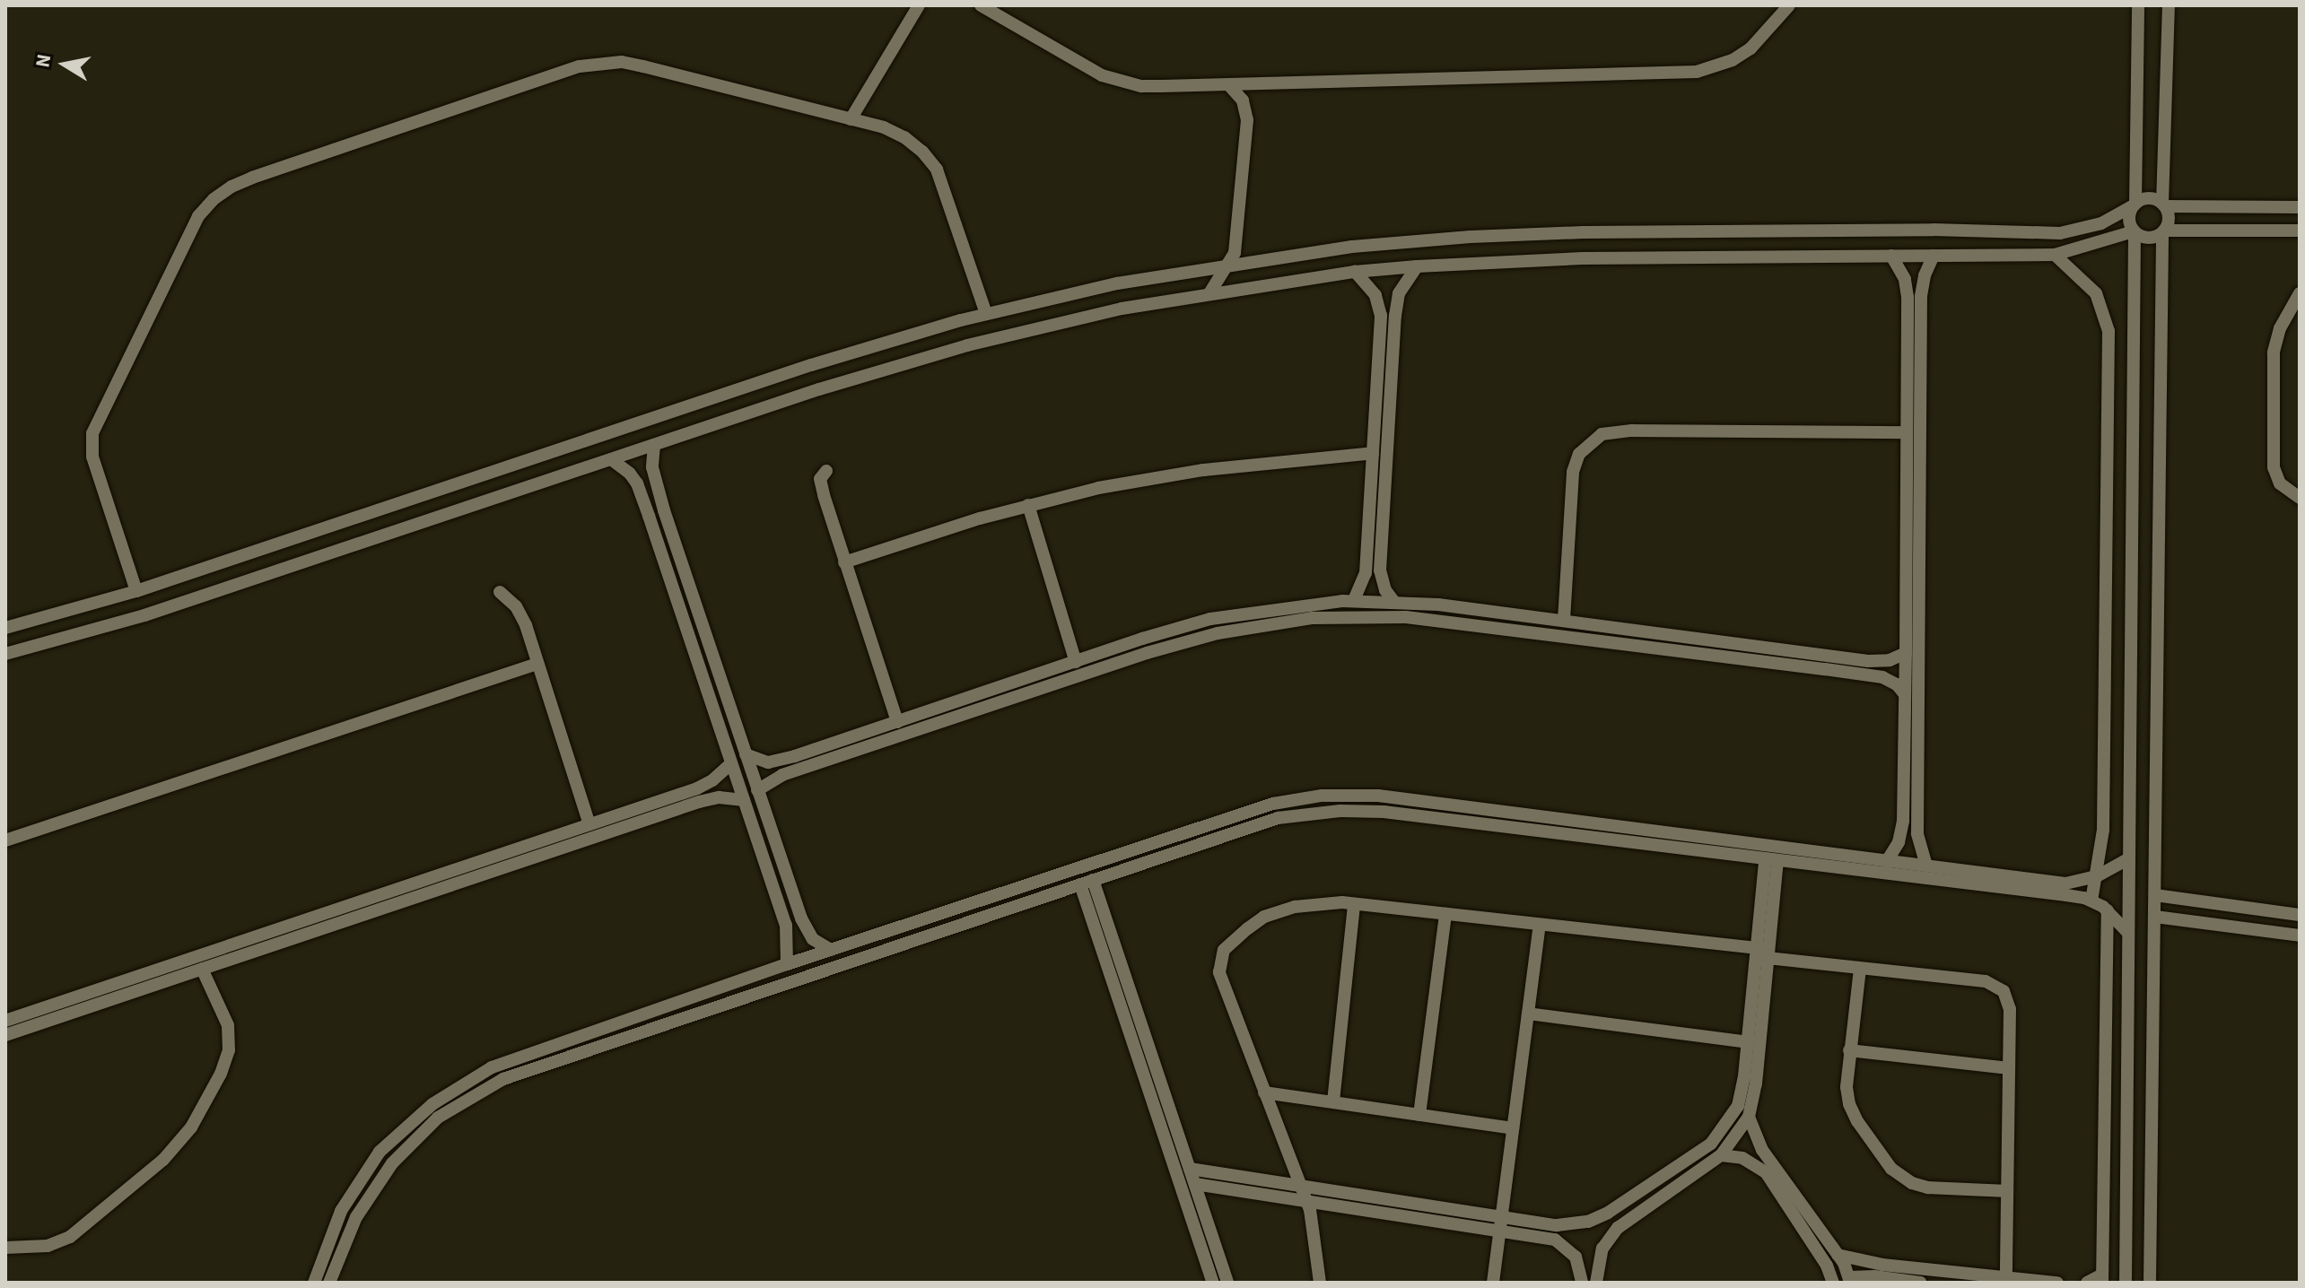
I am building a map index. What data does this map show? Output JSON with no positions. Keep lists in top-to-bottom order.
{
  "north": "left"
}
